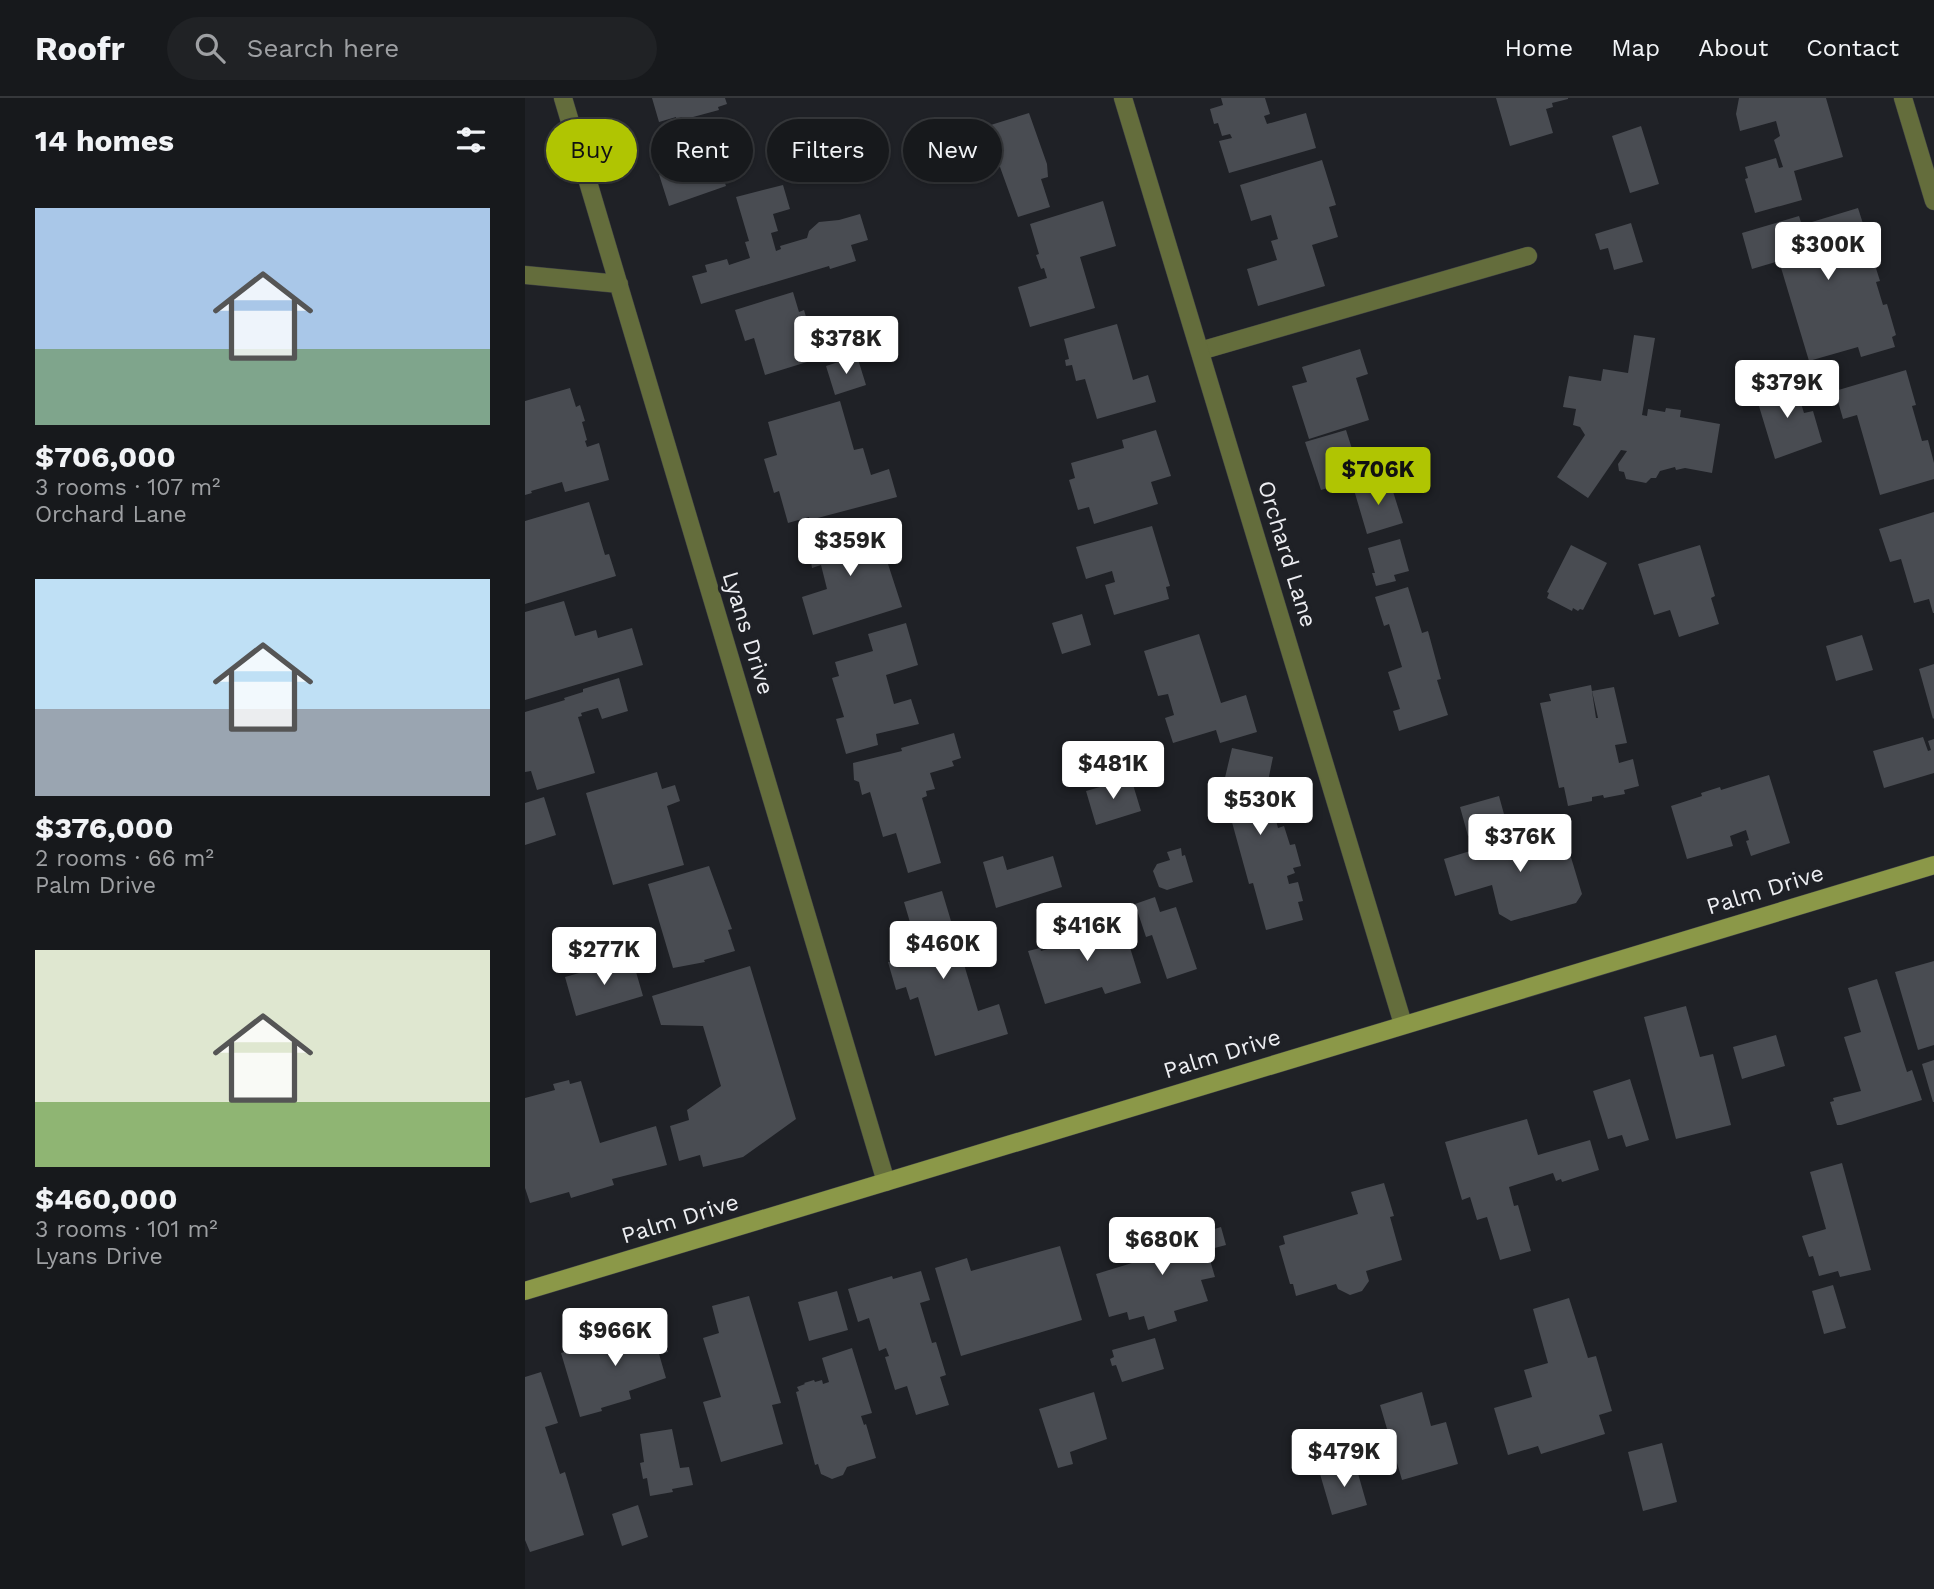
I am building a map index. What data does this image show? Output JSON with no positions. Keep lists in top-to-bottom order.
{
  "streets": {
    "street": ["Orchard Lane", "Lyans Drive", "Palm Drive"]
  },
  "crossings": [
    ["Orchard Lane", "Palm Drive"],
    ["Lyans Drive", "Palm Drive"]
  ],
  "page": {
    "header": "Roofr",
    "search": "Search here",
    "nav": [
      "Home",
      "Map",
      "About",
      "Contact"
    ],
    "heading": "14 homes",
    "chip": [
      "Buy",
      "Rent",
      "Filters",
      "New"
    ],
    "list": [
      {
        "name": "$706,000",
        "note": "3 rooms · 107 m² · Orchard Lane"
      },
      {
        "name": "$376,000",
        "note": "2 rooms · 66 m² · Palm Drive"
      },
      {
        "name": "$460,000",
        "note": "3 rooms · 101 m² · Lyans Drive"
      }
    ],
    "price": [
      "$300K",
      "$378K",
      "$379K",
      "$706K",
      "$359K",
      "$481K",
      "$530K",
      "$376K",
      "$416K",
      "$460K",
      "$277K",
      "$680K",
      "$966K",
      "$479K"
    ]
  }
}
